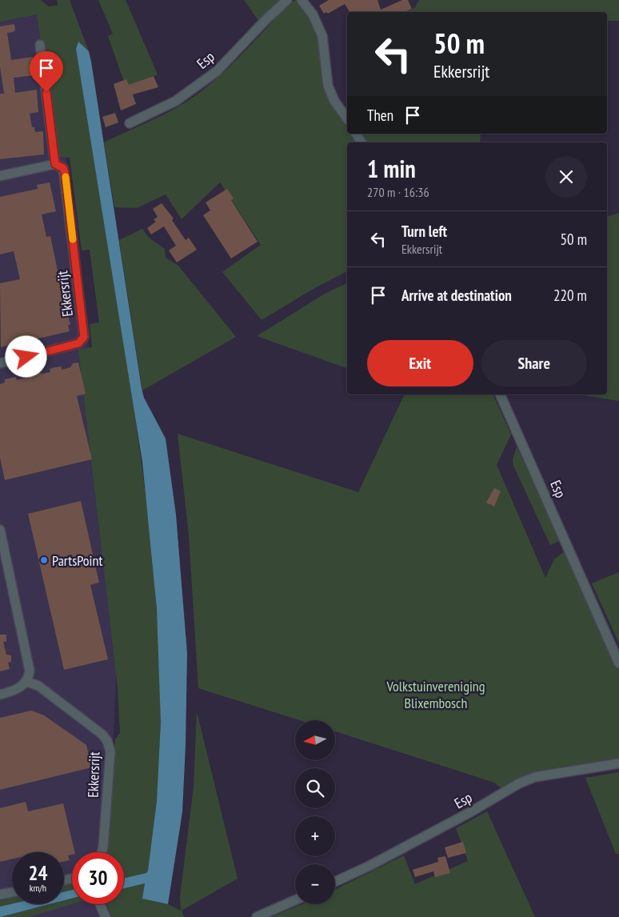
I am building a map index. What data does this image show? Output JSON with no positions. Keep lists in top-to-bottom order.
{
  "streets": {
    "street": ["Esp", "Ekkersrijt"]
  },
  "parks": ["Volkstuinvereniging Blixembosch"],
  "places": ["PartsPoint"],
  "north": "left",
  "page": {
    "turn": ["50 m", "Ekkersrijt"],
    "then": "Then",
    "heading": ["1 min", "270 m · 16:36"],
    "list": [
      {
        "name": "Turn left",
        "note": "Ekkersrijt",
        "value": "50 m"
      },
      {
        "name": "Arrive at destination",
        "value": "220 m"
      }
    ],
    "buttons": ["Exit", "Share"],
    "map_buttons": ["+", "−"],
    "speed": "24 km/h",
    "limit": "30"
  }
}
